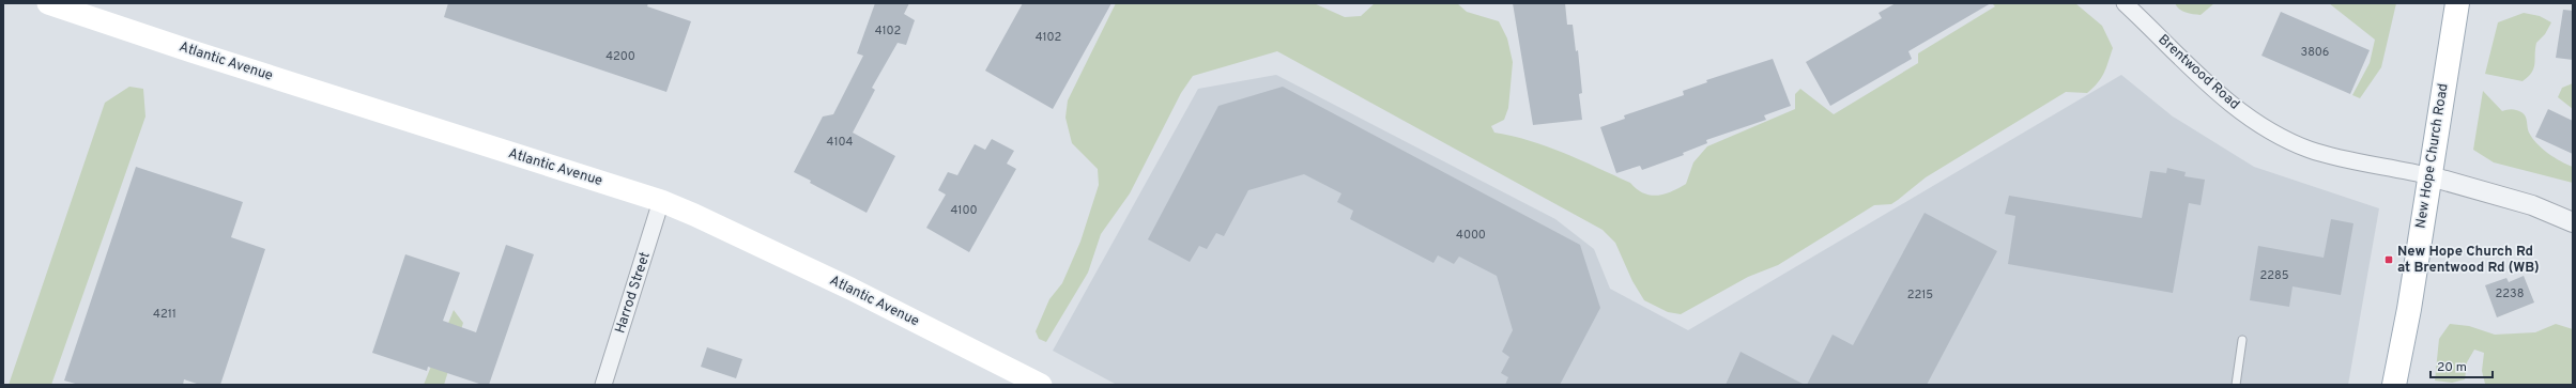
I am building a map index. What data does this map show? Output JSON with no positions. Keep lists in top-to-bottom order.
{
  "streets": {
    "main road": ["Atlantic Avenue", "New Hope Church Road"],
    "street": ["Brentwood Road", "Harrod Street"]
  },
  "crossings": [
    ["Atlantic Avenue", "Harrod Street"],
    ["Brentwood Road", "New Hope Church Road"]
  ],
  "places": {
    "transit": ["New Hope Church Rd at Brentwood Rd (WB)"]
  },
  "house_numbers": [
    "4102",
    "4102",
    "3806",
    "4200",
    "4104",
    "4100",
    "4000",
    "2285",
    "2238",
    "2215",
    "4211"
  ],
  "scale_bar": "20 m"
}
